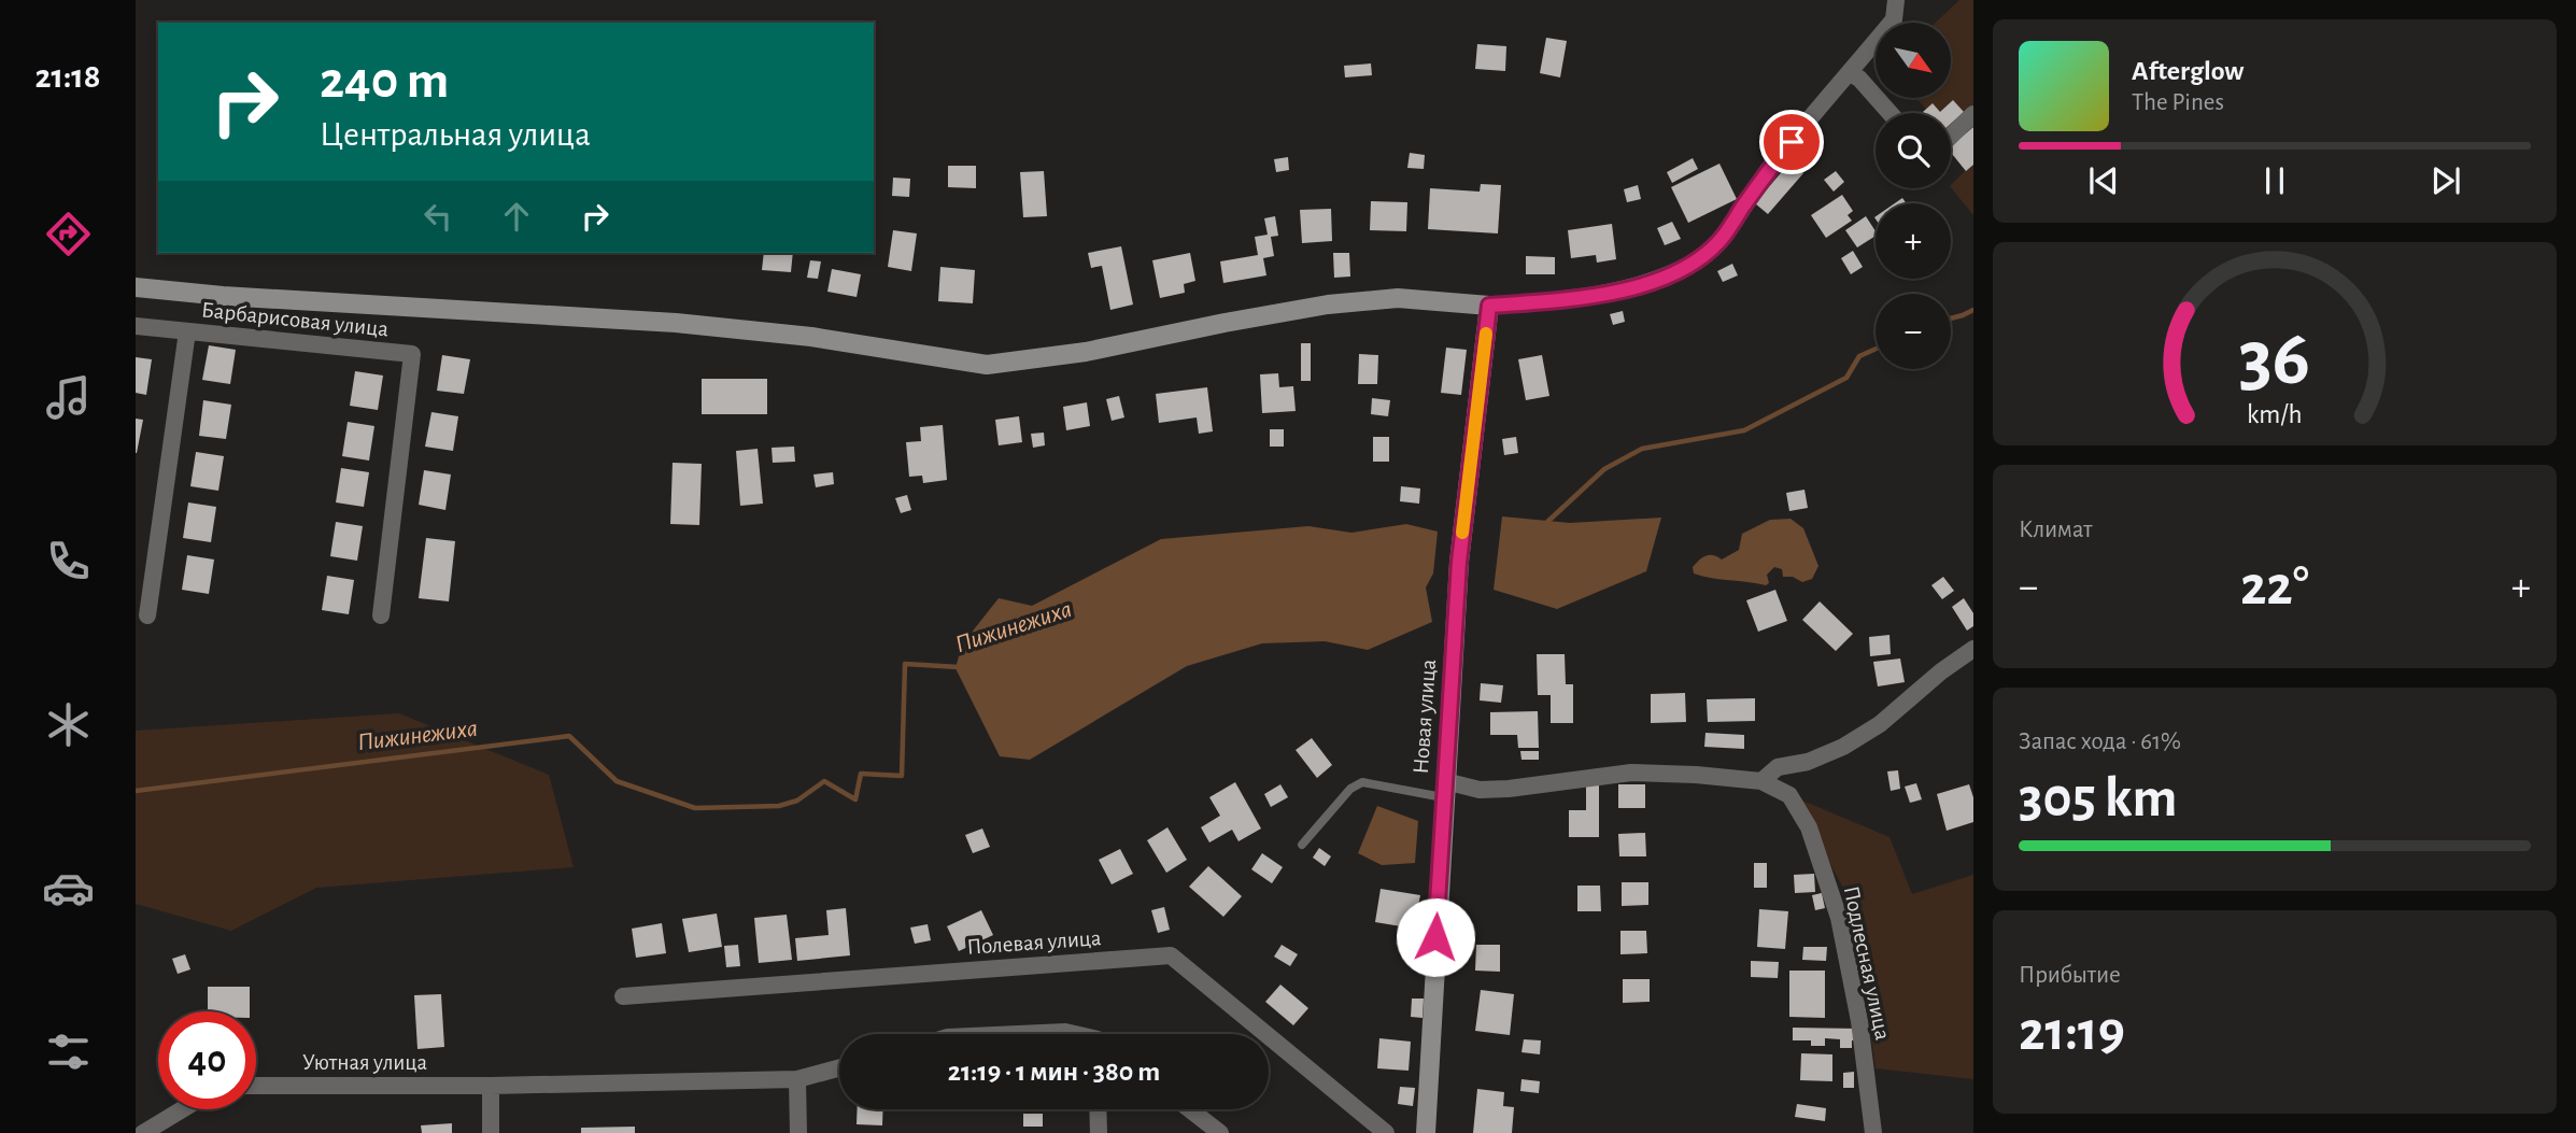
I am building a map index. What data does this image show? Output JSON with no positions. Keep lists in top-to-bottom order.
{
  "streets": {
    "street": [
      "Барбарисовая улица",
      "Новая улица",
      "Полевая улица",
      "Подлесная улица",
      "Уютная улица"
    ]
  },
  "crossings": [
    ["Новая улица", "Подлесная улица"]
  ],
  "water": ["Пижинежиха"],
  "north": "bottom right",
  "page": {
    "tabs": "21:18",
    "map_buttons": ["+", "−"],
    "turn": ["240 m", "Центральная улица"],
    "song": ["Afterglow", "The Pines"],
    "tile": [
      "Климат",
      ["Запас хода · 61%", "305 km"],
      ["Прибытие", "21:19"]
    ],
    "heat": ["−", "22°", "+"],
    "limit": "40",
    "trip": "21:19 · 1 мин · 380 m",
    "gauge": ["36", "km/h"]
  }
}
